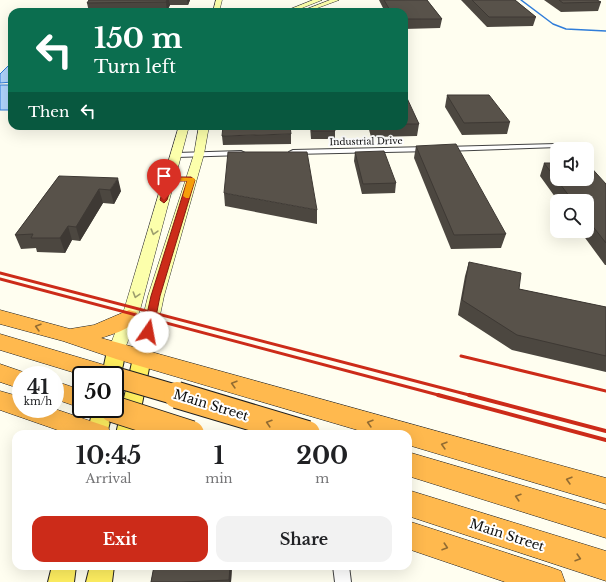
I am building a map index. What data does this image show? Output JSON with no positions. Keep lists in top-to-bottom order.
{
  "streets": {
    "highway": ["Main Street"],
    "street": ["Industrial Drive"]
  },
  "page": {
    "turn": ["150 m", "Turn left"],
    "then": "Then",
    "speed": "41 km/h",
    "limit": "50",
    "eta": [
      "10:45",
      "Arrival",
      "1",
      "min",
      "200",
      "m"
    ],
    "buttons": ["Exit", "Share"]
  }
}
